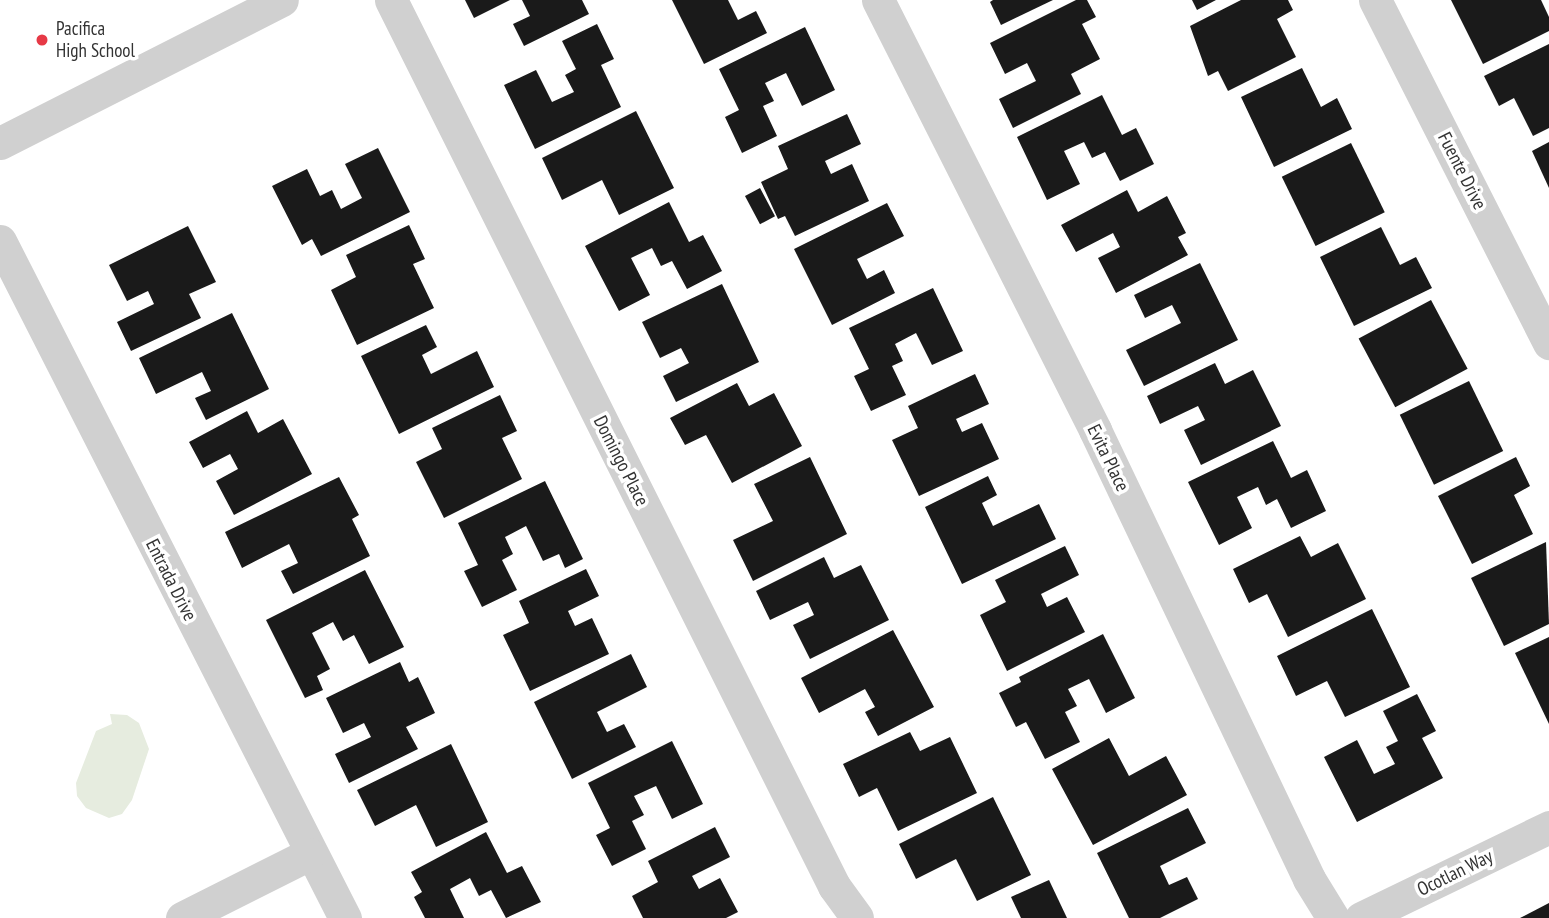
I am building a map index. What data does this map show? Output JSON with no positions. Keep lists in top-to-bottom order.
{
  "streets": {
    "street": [
      "Fuente Drive",
      "Evita Place",
      "Domingo Place",
      "Entrada Drive",
      "Ocotlan Way"
    ]
  },
  "places": ["Pacifica High School"]
}
